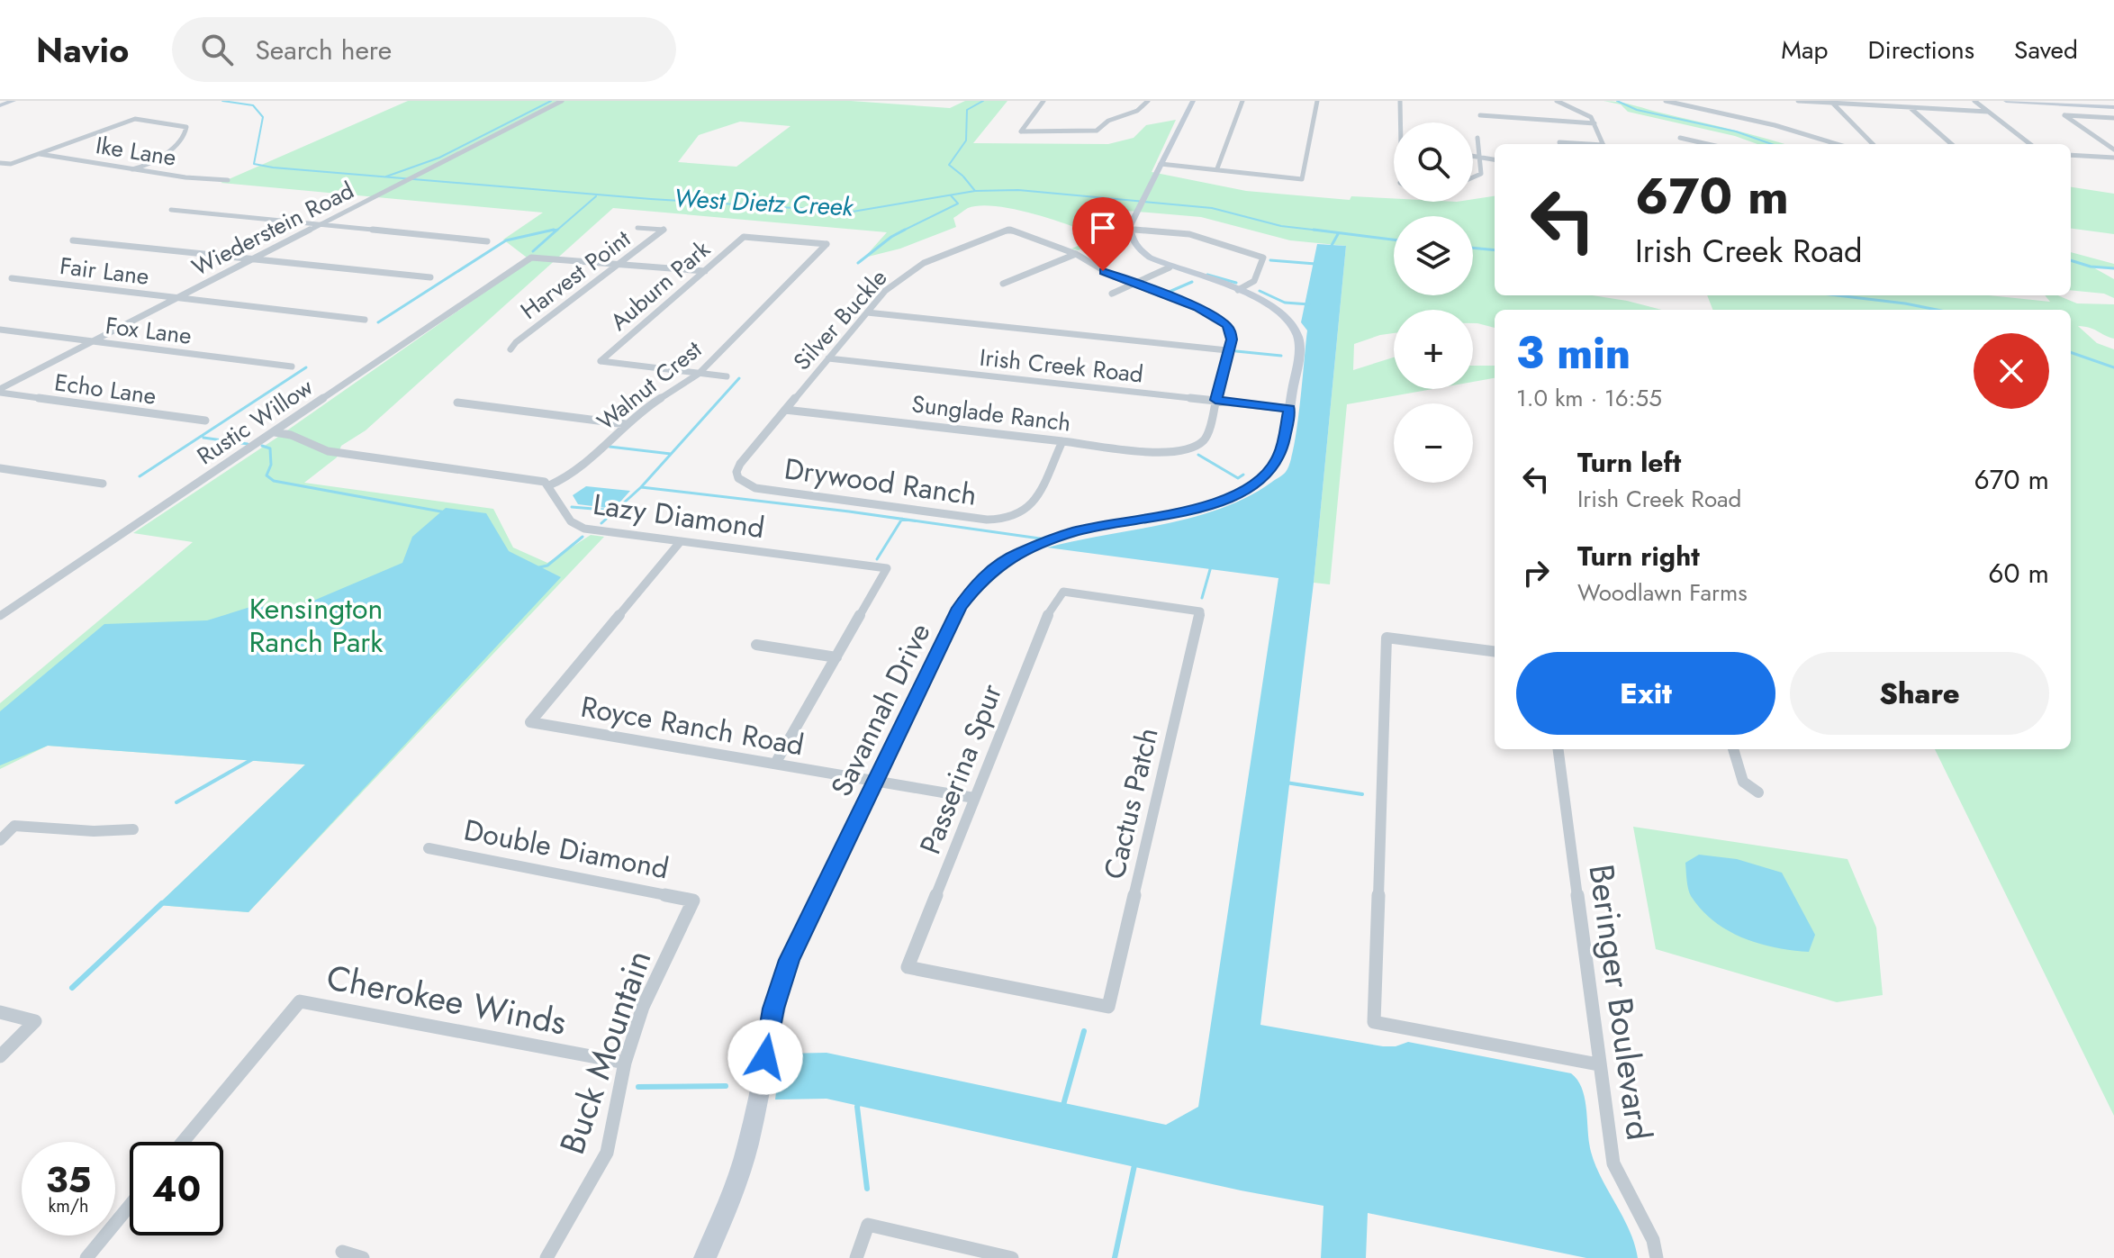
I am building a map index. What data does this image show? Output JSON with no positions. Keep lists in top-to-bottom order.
{
  "streets": {
    "street": [
      "Ike Lane",
      "Wiederstein Road",
      "Fair Lane",
      "Harvest Point",
      "Auburn Park",
      "Silver Buckle",
      "Fox Lane",
      "Irish Creek Road",
      "Walnut Crest",
      "Echo Lane",
      "Sunglade Ranch",
      "Rustic Willow",
      "Drywood Ranch",
      "Lazy Diamond",
      "Savannah Drive",
      "Royce Ranch Road",
      "Passerina Spur",
      "Cactus Patch",
      "Double Diamond",
      "Cherokee Winds",
      "Beringer Boulevard",
      "Buck Mountain"
    ]
  },
  "crossings": [
    ["Wiederstein Road", "Fair Lane"],
    ["Wiederstein Road", "Fox Lane"],
    ["Wiederstein Road", "Echo Lane"],
    ["Harvest Point", "Rustic Willow"],
    ["Auburn Park", "Walnut Crest"],
    ["Silver Buckle", "Irish Creek Road"],
    ["Silver Buckle", "Sunglade Ranch"],
    ["Silver Buckle", "Drywood Ranch"],
    ["Irish Creek Road", "Sunglade Ranch"],
    ["Irish Creek Road", "Savannah Drive"],
    ["Walnut Crest", "Lazy Diamond"],
    ["Sunglade Ranch", "Drywood Ranch"],
    ["Lazy Diamond", "Royce Ranch Road"],
    ["Savannah Drive", "Royce Ranch Road"],
    ["Royce Ranch Road", "Passerina Spur"],
    ["Passerina Spur", "Cactus Patch"],
    ["Double Diamond", "Buck Mountain"],
    ["Cherokee Winds", "Buck Mountain"]
  ],
  "water": ["West Dietz Creek"],
  "parks": ["Kensington Ranch Park"],
  "page": {
    "header": "Navio",
    "search": "Search here",
    "nav": ["Map", "Directions", "Saved"],
    "map_buttons": ["+", "−"],
    "turn": ["670 m", "Irish Creek Road"],
    "heading": ["3 min", "1.0 km · 16:55"],
    "list": [
      {
        "name": "Turn left",
        "note": "Irish Creek Road",
        "value": "670 m"
      },
      {
        "name": "Turn right",
        "note": "Woodlawn Farms",
        "value": "60 m"
      }
    ],
    "buttons": ["Exit", "Share"],
    "speed": "35 km/h",
    "limit": "40"
  }
}
